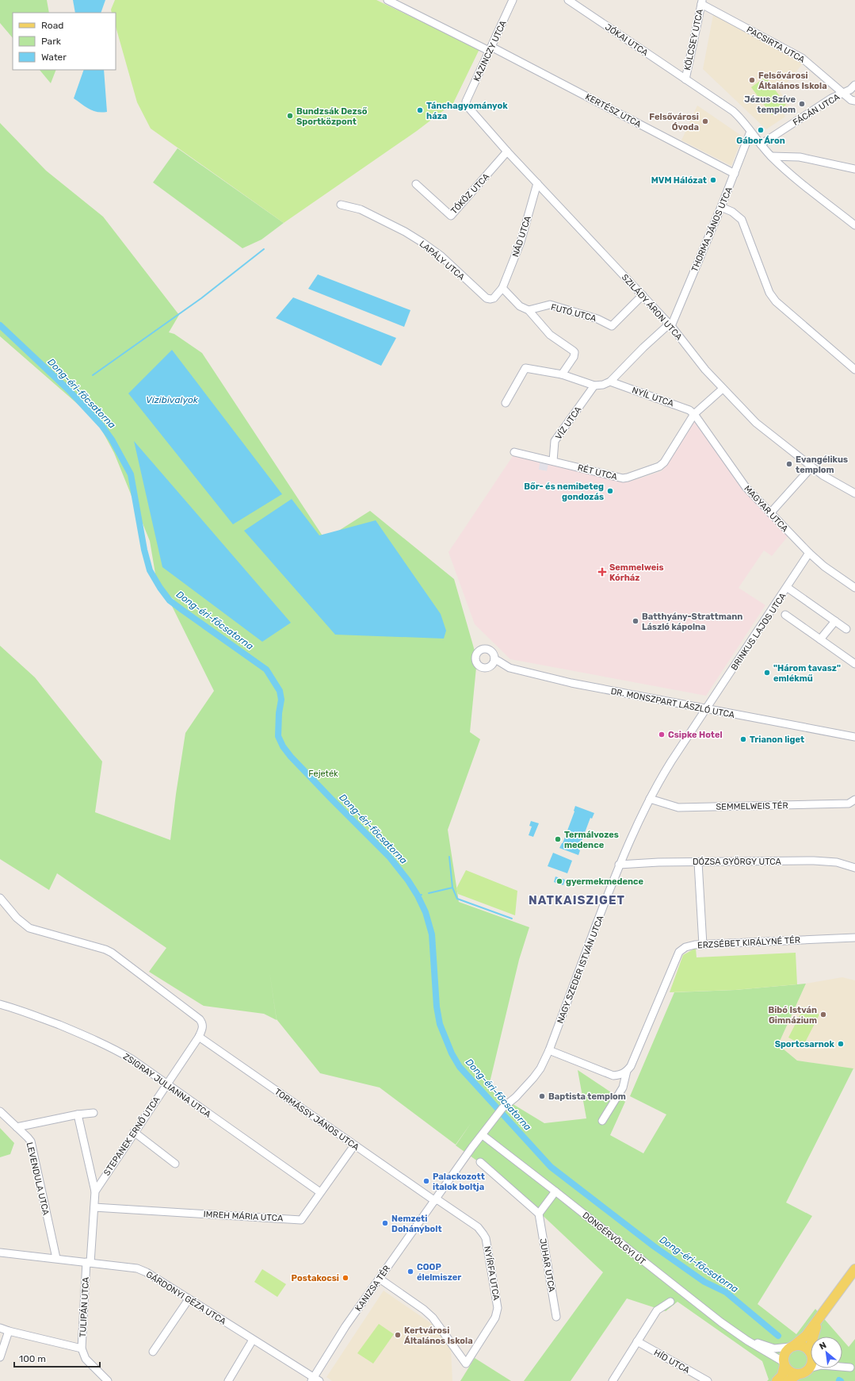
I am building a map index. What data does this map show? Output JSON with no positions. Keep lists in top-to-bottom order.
{
  "streets": {
    "street": [
      "JÓKAI UTCA",
      "KÖLCSEY UTCA",
      "PACSIRTA UTCA",
      "KAZINCZY UTCA",
      "FÁCÁN UTCA",
      "KERTÉSZ UTCA",
      "TÓKÖZ UTCA",
      "THORMA JÁNOS UTCA",
      "NÁD UTCA",
      "LAPÁLY UTCA",
      "SZILÁDY ÁRON UTCA",
      "FUTÓ UTCA",
      "NYÍL UTCA",
      "VÍZ UTCA",
      "RÉT UTCA",
      "MAGYAR UTCA",
      "BRINKUS LAJOS UTCA",
      "DR. MONSZPART LÁSZLÓ UTCA",
      "SEMMELWEIS TÉR",
      "DÓZSA GYÖRGY UTCA",
      "ERZSÉBET KIRÁLYNÉ TÉR",
      "NAGY SZEDER ISTVÁN UTCA",
      "ZSIGRAY JULIANNA UTCA",
      "TORMÁSSY JÁNOS UTCA",
      "STEPANEK ERNŐ UTCA",
      "LEVENDULA UTCA",
      "IMREH MÁRIA UTCA",
      "DONGÉRVÖLGYI ÚT",
      "JUHAR UTCA",
      "NYÍRFA UTCA",
      "KANIZSA TÉR",
      "GÁRDONYI GÉZA UTCA",
      "TULIPÁN UTCA",
      "HÍD UTCA"
    ]
  },
  "crossings": [
    ["JÓKAI UTCA", "KÖLCSEY UTCA"],
    ["JÓKAI UTCA", "FÁCÁN UTCA"],
    ["JÓKAI UTCA", "THORMA JÁNOS UTCA"],
    ["KÖLCSEY UTCA", "PACSIRTA UTCA"],
    ["PACSIRTA UTCA", "FÁCÁN UTCA"],
    ["KAZINCZY UTCA", "KERTÉSZ UTCA"],
    ["KAZINCZY UTCA", "SZILÁDY ÁRON UTCA"],
    ["KERTÉSZ UTCA", "THORMA JÁNOS UTCA"],
    ["TÓKÖZ UTCA", "SZILÁDY ÁRON UTCA"],
    ["THORMA JÁNOS UTCA", "SZILÁDY ÁRON UTCA"],
    ["NÁD UTCA", "LAPÁLY UTCA"],
    ["NÁD UTCA", "SZILÁDY ÁRON UTCA"],
    ["SZILÁDY ÁRON UTCA", "FUTÓ UTCA"],
    ["NYÍL UTCA", "RÉT UTCA"],
    ["NYÍL UTCA", "MAGYAR UTCA"],
    ["VÍZ UTCA", "RÉT UTCA"],
    ["RÉT UTCA", "MAGYAR UTCA"],
    ["MAGYAR UTCA", "BRINKUS LAJOS UTCA"],
    ["BRINKUS LAJOS UTCA", "DR. MONSZPART LÁSZLÓ UTCA"],
    ["BRINKUS LAJOS UTCA", "NAGY SZEDER ISTVÁN UTCA"],
    ["DR. MONSZPART LÁSZLÓ UTCA", "NAGY SZEDER ISTVÁN UTCA"],
    ["SEMMELWEIS TÉR", "NAGY SZEDER ISTVÁN UTCA"],
    ["DÓZSA GYÖRGY UTCA", "NAGY SZEDER ISTVÁN UTCA"],
    ["NAGY SZEDER ISTVÁN UTCA", "DONGÉRVÖLGYI ÚT"],
    ["ZSIGRAY JULIANNA UTCA", "STEPANEK ERNŐ UTCA"],
    ["ZSIGRAY JULIANNA UTCA", "IMREH MÁRIA UTCA"],
    ["TORMÁSSY JÁNOS UTCA", "STEPANEK ERNŐ UTCA"],
    ["TORMÁSSY JÁNOS UTCA", "IMREH MÁRIA UTCA"],
    ["TORMÁSSY JÁNOS UTCA", "NYÍRFA UTCA"],
    ["TORMÁSSY JÁNOS UTCA", "KANIZSA TÉR"],
    ["LEVENDULA UTCA", "GÁRDONYI GÉZA UTCA"],
    ["IMREH MÁRIA UTCA", "TULIPÁN UTCA"],
    ["NYÍRFA UTCA", "KANIZSA TÉR"],
    ["KANIZSA TÉR", "GÁRDONYI GÉZA UTCA"],
    ["GÁRDONYI GÉZA UTCA", "TULIPÁN UTCA"]
  ],
  "districts": ["NATKAISZIGET"],
  "water": ["Dong-éri-főcsatorna", "Vízibivalyok"],
  "parks": ["Fejeték"],
  "places": {
    "other": [
      "Felsővárosi Általános Iskola",
      "Jézus Szíve templom",
      "Tánchagyományok háza",
      "Bundzsák Dezső Sportközpont",
      "Felsővárosi Óvoda",
      "Gábor Áron",
      "MVM Hálózat",
      "Evangélikus templom",
      "Bőr- és nemibeteg gondozás",
      "Batthyány-Strattmann László kápolna",
      "\"Három tavasz\" emlékmű",
      "Csipke Hotel",
      "Trianon liget",
      "Termálvozes medence",
      "gyermekmedence",
      "Bibó István Gimnázium",
      "Sportcsarnok",
      "Baptista templom",
      "Palackozott italok boltja",
      "Nemzeti Dohánybolt",
      "COOP élelmiszer",
      "Postakocsi",
      "Kertvárosi Általános Iskola"
    ],
    "health": ["Semmelweis Kórház"]
  },
  "legend": ["Road", "Park", "Water"],
  "scale_bar": "100 m",
  "north": "top left"
}
